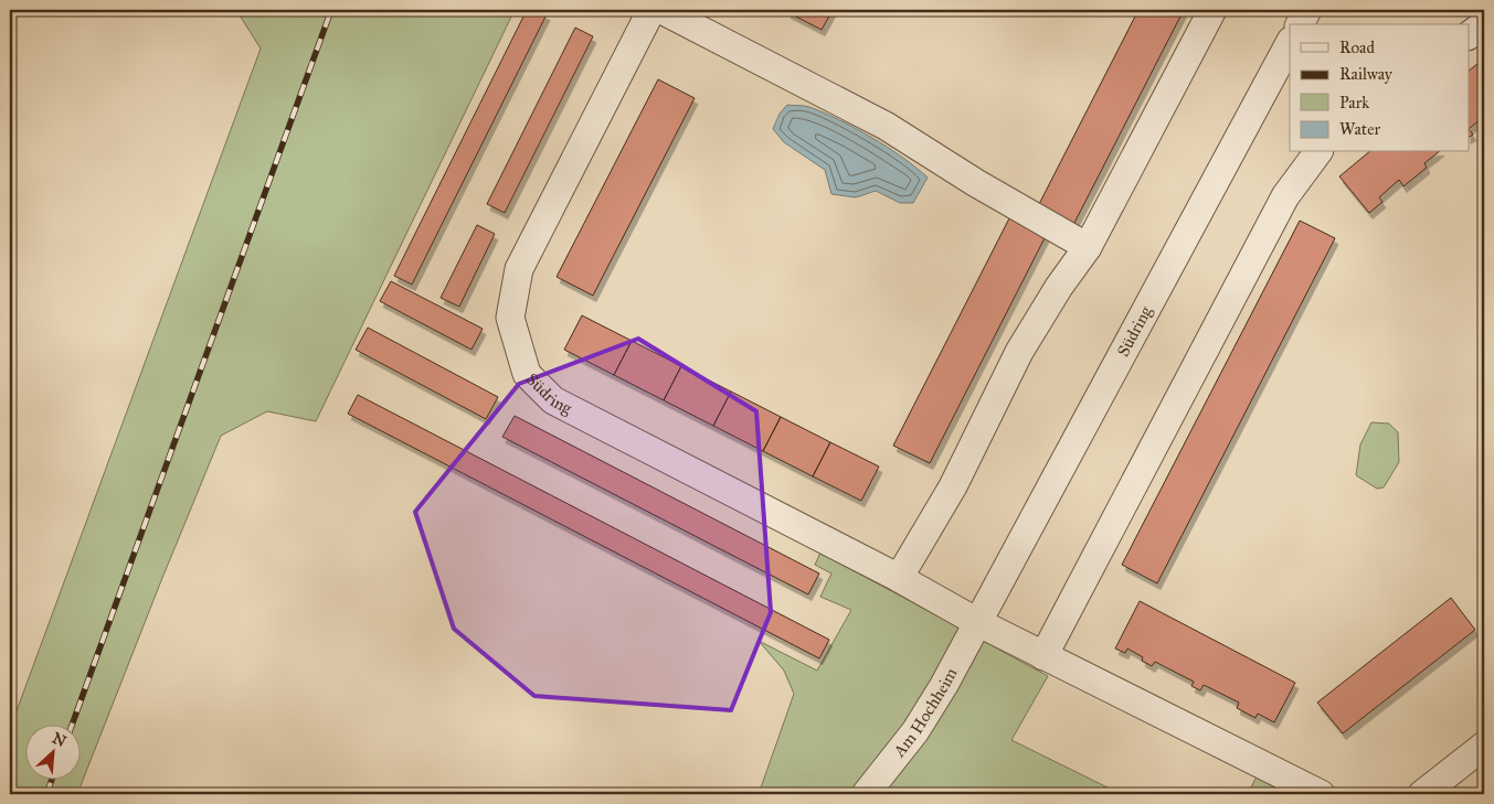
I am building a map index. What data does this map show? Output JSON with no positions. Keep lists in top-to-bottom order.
{
  "streets": {
    "street": ["Südring", "Am Hochheim"]
  },
  "crossings": [
    ["Südring", "Am Hochheim"]
  ],
  "legend": [
    "Road",
    "Railway",
    "Park",
    "Water"
  ],
  "north": "top right"
}
